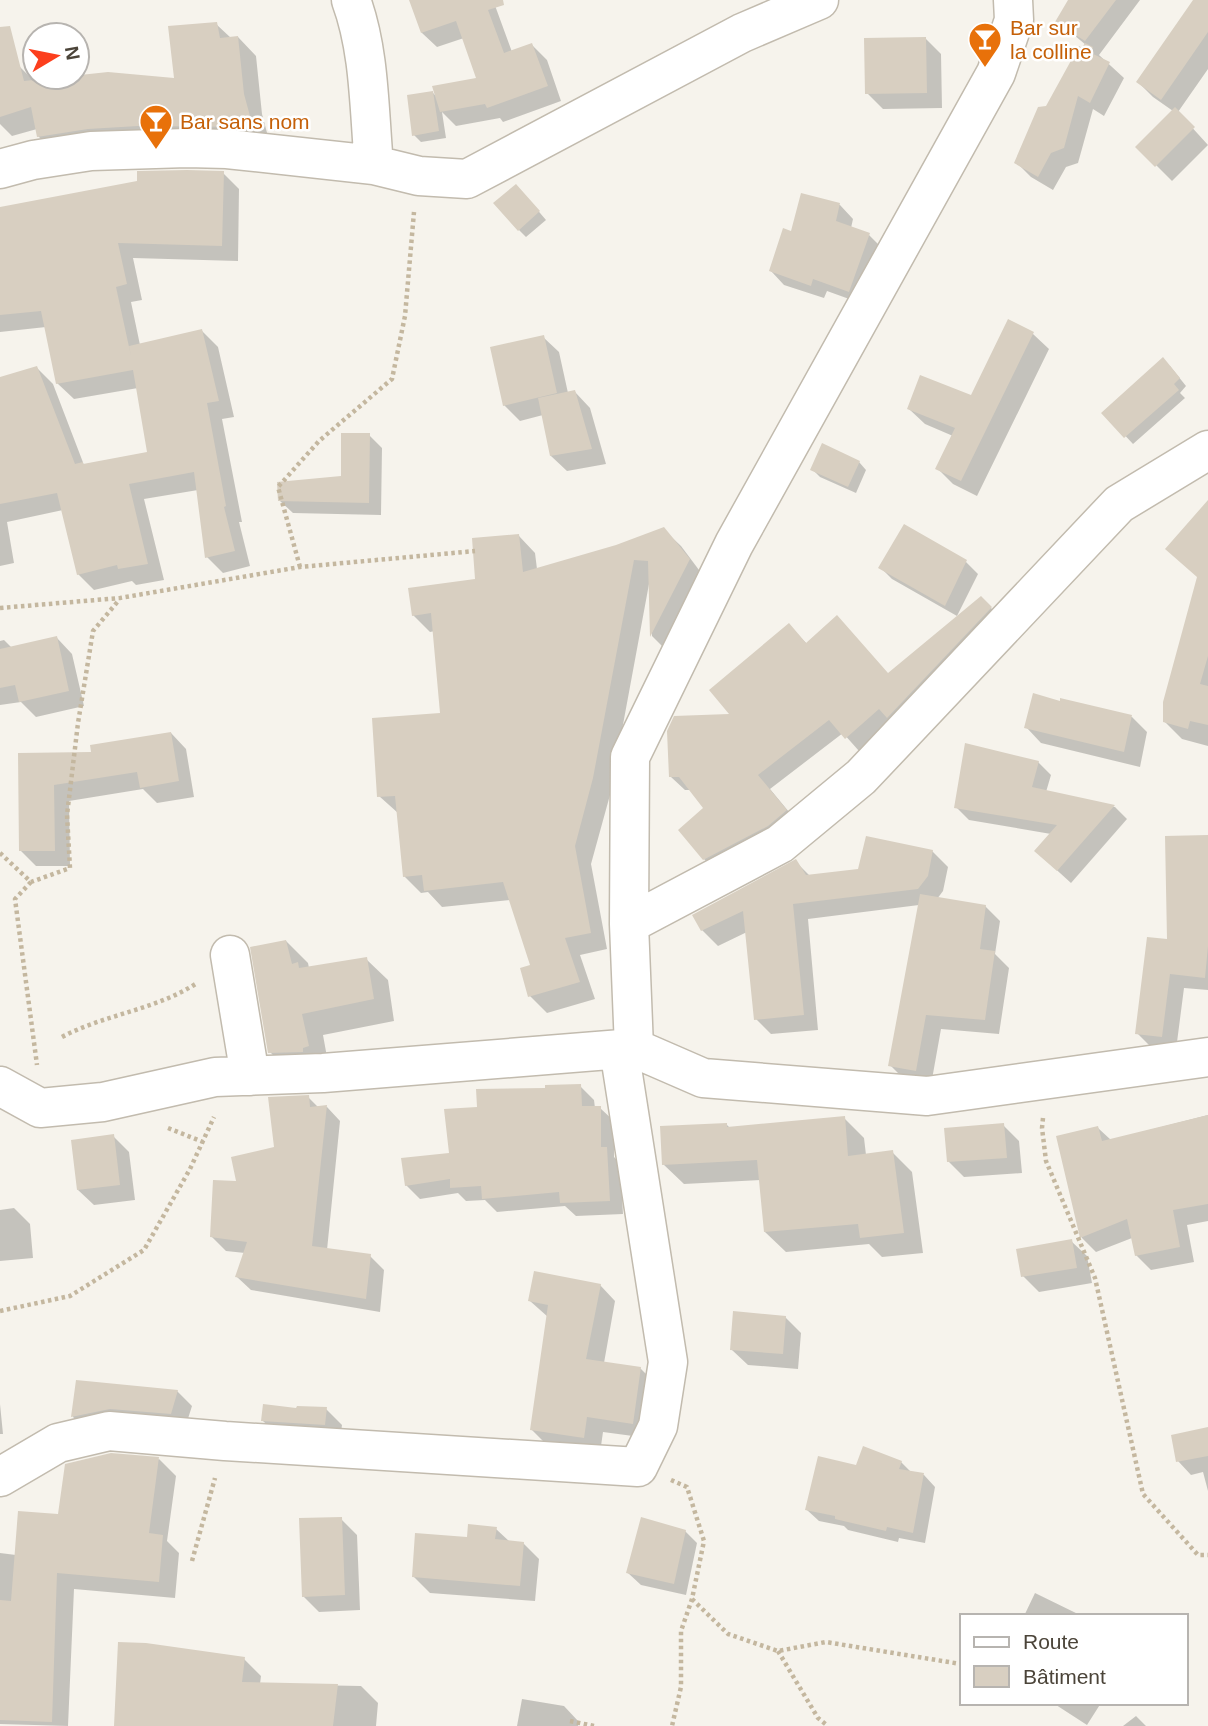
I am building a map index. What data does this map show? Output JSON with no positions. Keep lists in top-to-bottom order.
{
  "places": {
    "bar": ["Bar sur la colline", "Bar sans nom"]
  },
  "legend": ["Route", "Bâtiment"],
  "north": "right"
}
